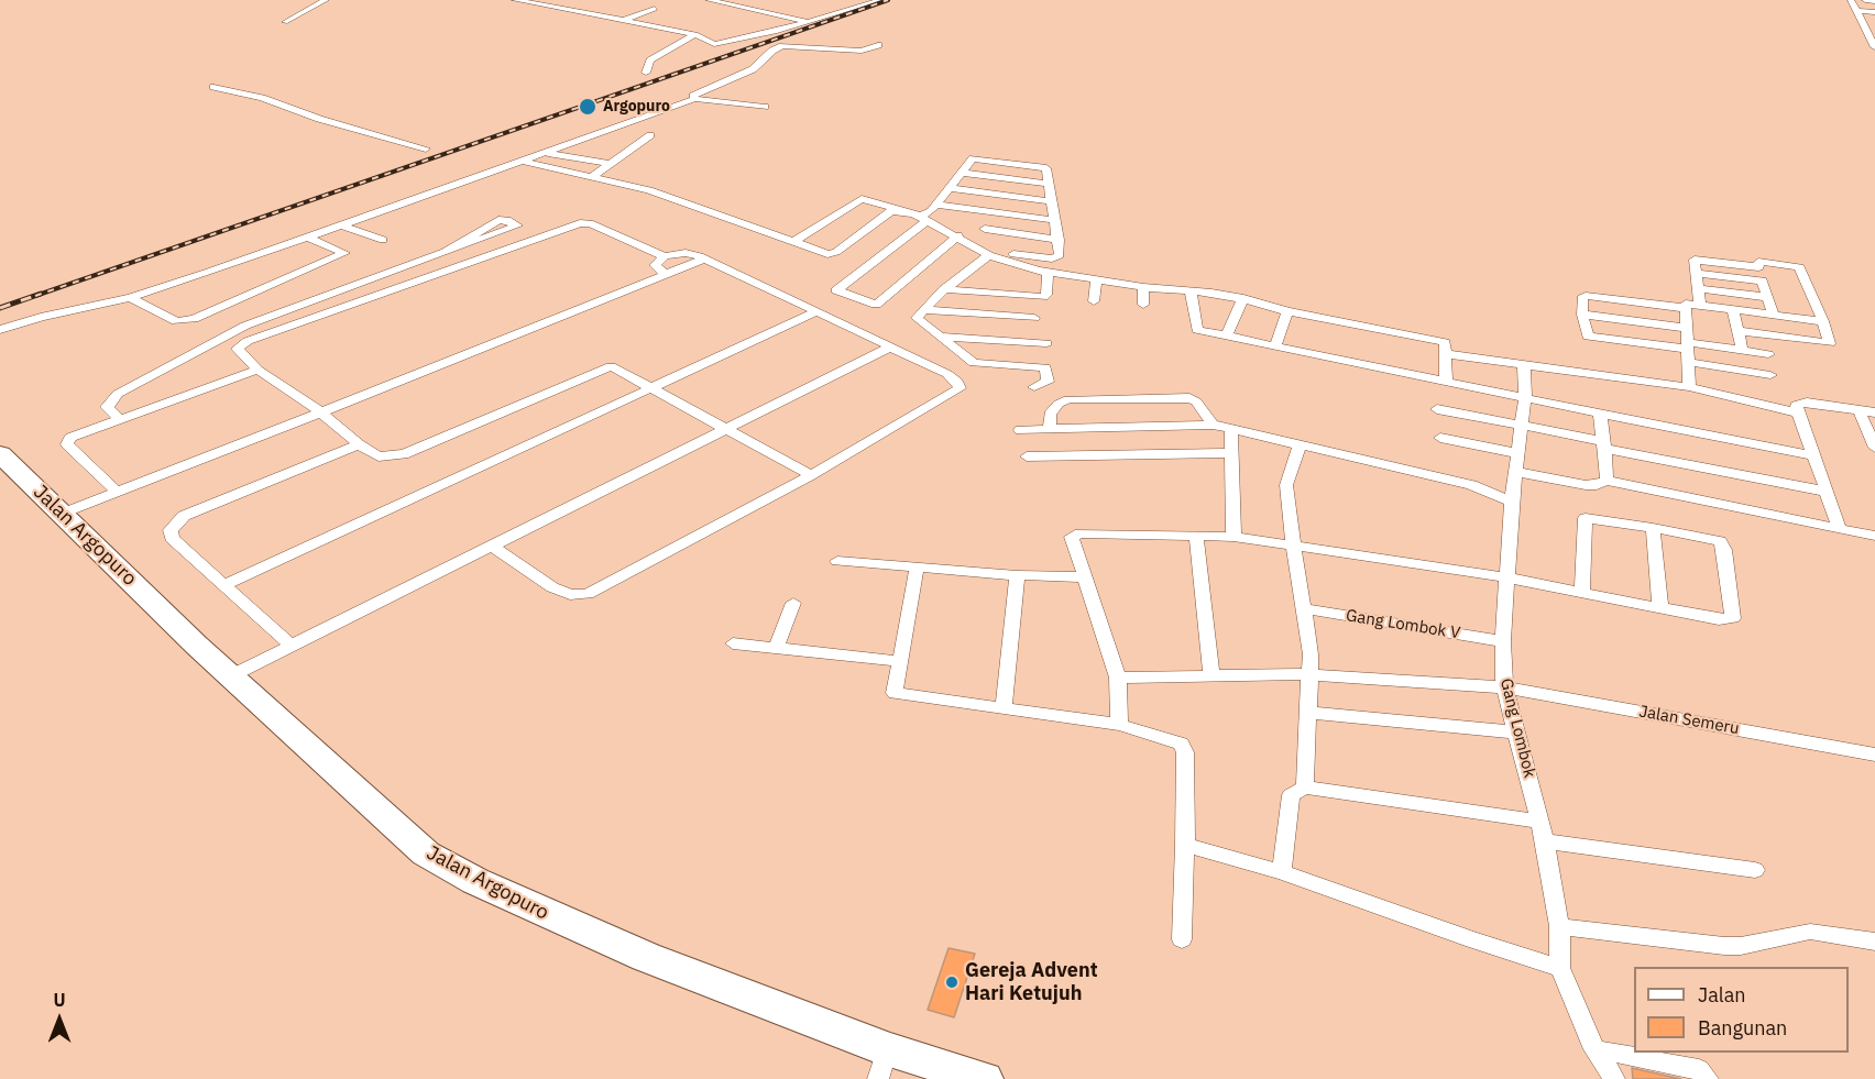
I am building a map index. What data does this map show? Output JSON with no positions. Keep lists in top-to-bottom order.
{
  "streets": {
    "highway": ["Jalan Argopuro"],
    "street": ["Gang Lombok V", "Jalan Semeru", "Gang Lombok"]
  },
  "crossings": [
    ["Gang Lombok V", "Gang Lombok"],
    ["Jalan Semeru", "Gang Lombok"]
  ],
  "places": ["Argopuro", "Gereja Advent Hari Ketujuh"],
  "legend": ["Jalan", "Bangunan"],
  "north": "top"
}
